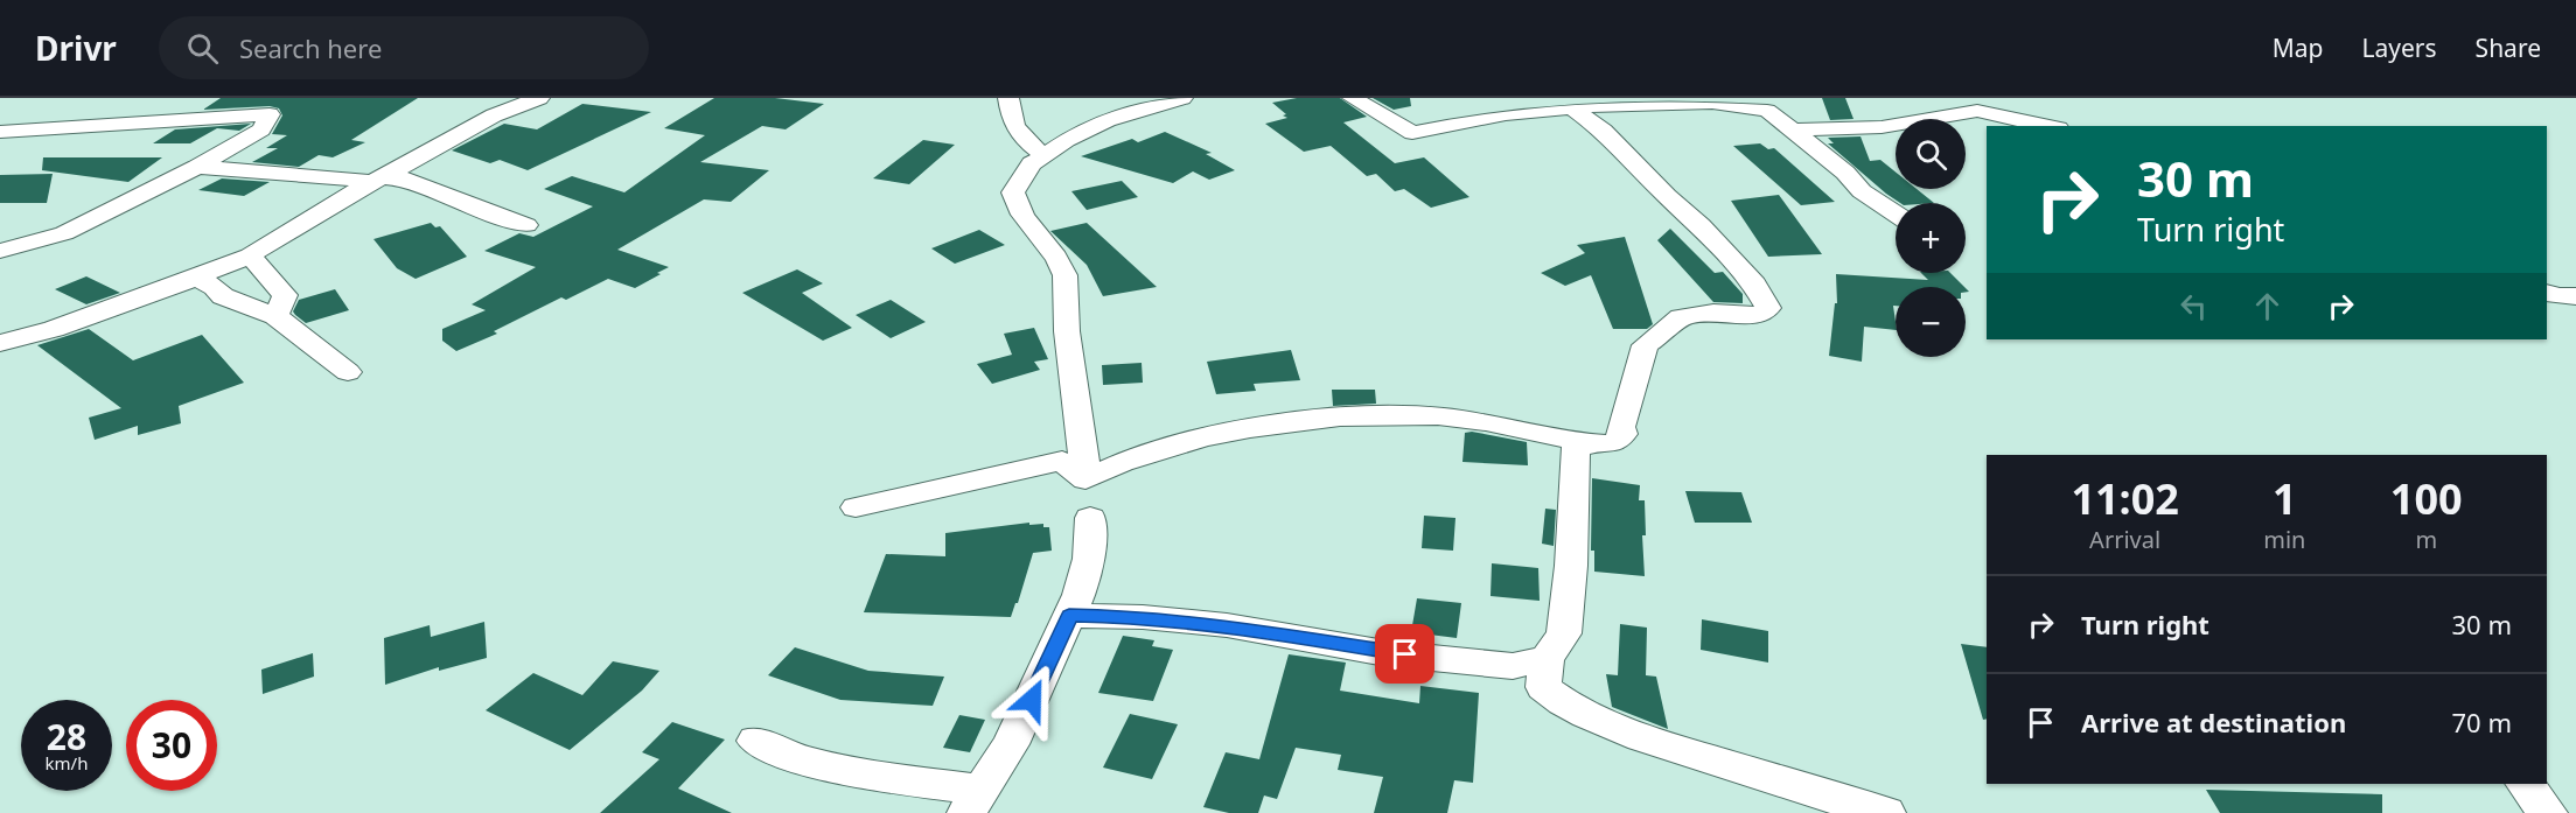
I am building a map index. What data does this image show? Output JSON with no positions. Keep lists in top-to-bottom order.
{
  "page": {
    "header": "Drivr",
    "search": "Search here",
    "nav": ["Map", "Layers", "Share"],
    "map_buttons": ["+", "−"],
    "turn": ["30 m", "Turn right"],
    "eta": [
      "11:02",
      "Arrival",
      "1",
      "min",
      "100",
      "m"
    ],
    "list": [
      {
        "name": "Turn right",
        "value": "30 m"
      },
      {
        "name": "Arrive at destination",
        "value": "70 m"
      }
    ],
    "speed": "28 km/h",
    "limit": "30"
  }
}
